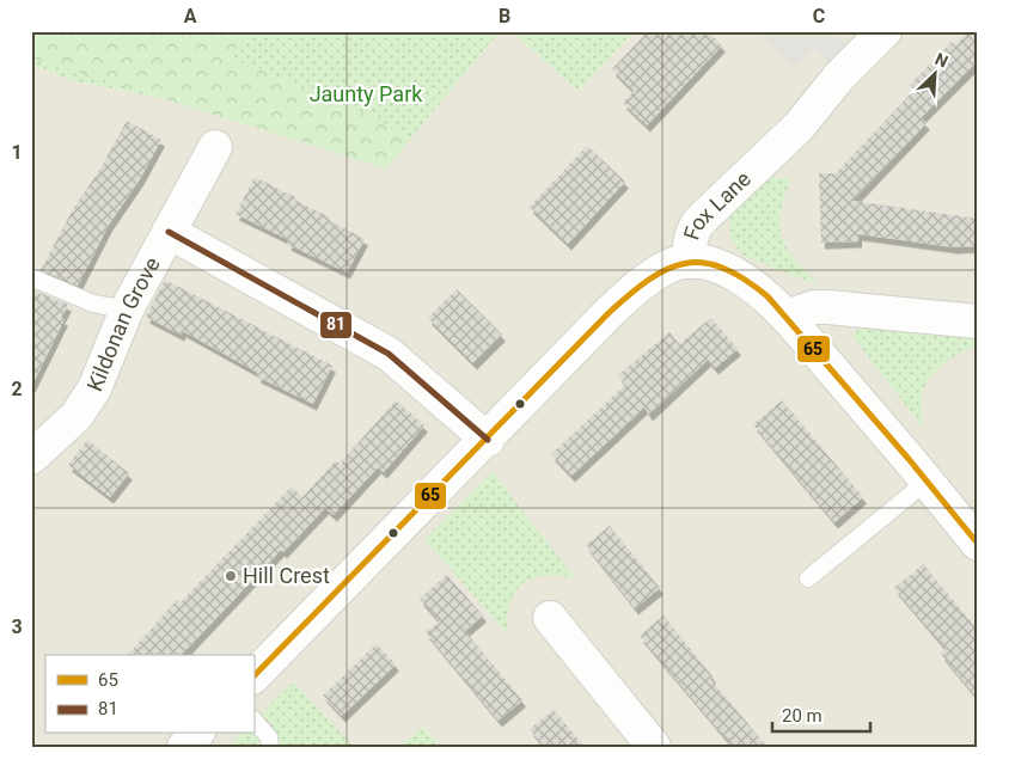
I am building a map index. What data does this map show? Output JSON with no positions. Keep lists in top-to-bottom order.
{
  "streets": {
    "street": ["Fox Lane", "Kildonan Grove"]
  },
  "parks": ["Jaunty Park"],
  "places": ["Hill Crest"],
  "lines": ["transit line 81", "transit line 65"],
  "legend": ["65", "81"],
  "scale_bar": "20 m",
  "north": "top right",
  "grid": {
    "columns": ["A", "B", "C"],
    "rows": ["1", "2", "3"]
  }
}
